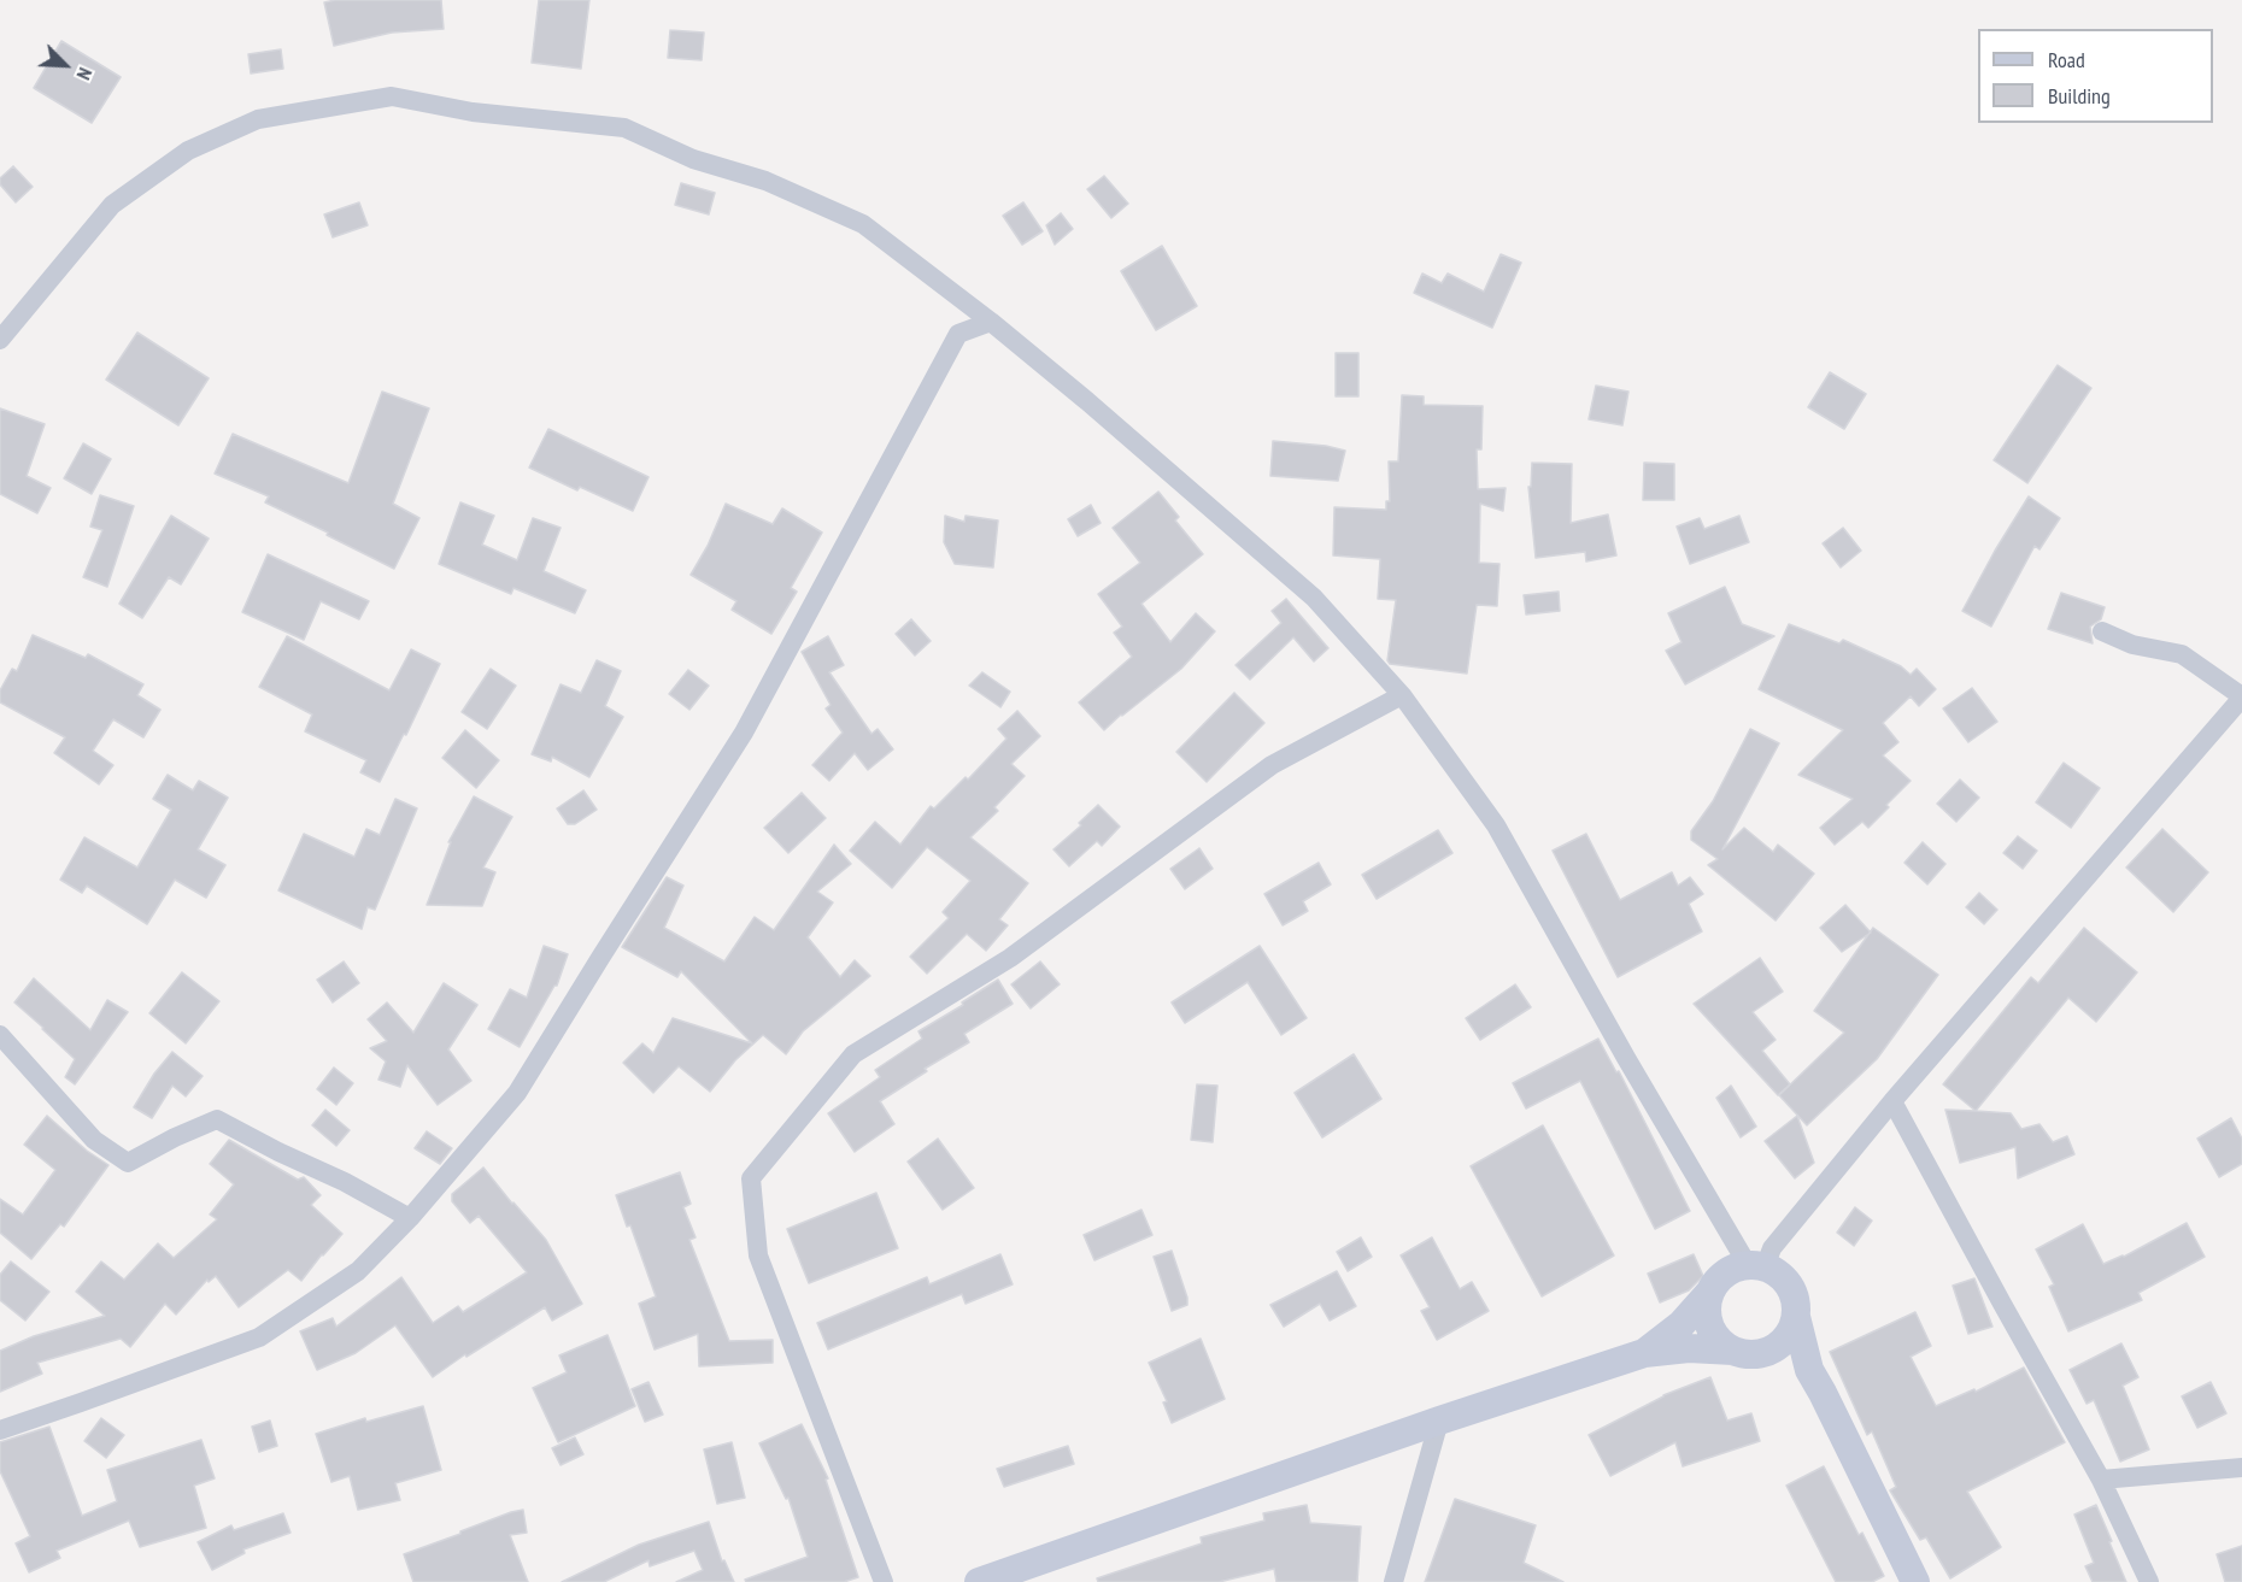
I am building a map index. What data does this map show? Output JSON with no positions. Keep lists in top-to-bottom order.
{
  "legend": ["Road", "Building"],
  "north": "bottom right"
}
